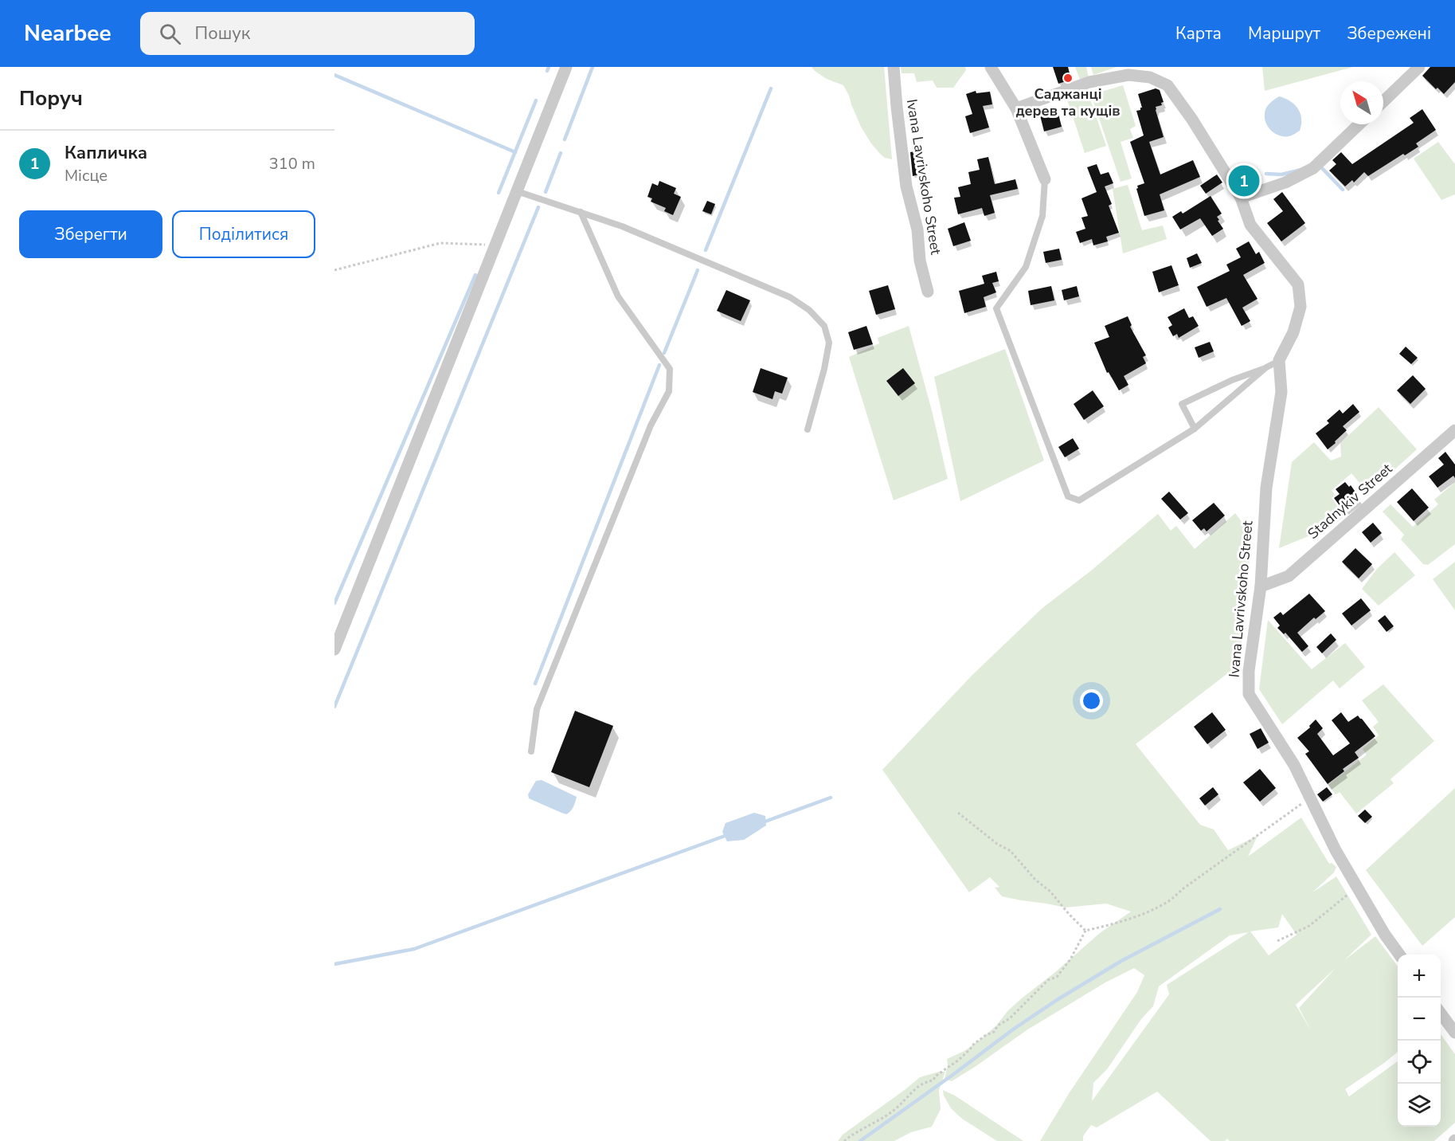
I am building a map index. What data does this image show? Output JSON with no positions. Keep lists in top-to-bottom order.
{
  "streets": {
    "street": ["Ivana Lavrivskoho Street", "Stadnykiv Street"]
  },
  "crossings": [
    ["Ivana Lavrivskoho Street", "Stadnykiv Street"]
  ],
  "places": ["Саджанці дерев та кущів"],
  "north": "top left",
  "page": {
    "header": "Nearbee",
    "search": "Пошук",
    "nav": ["Карта", "Маршрут", "Збережені"],
    "heading": "Поруч",
    "list": [
      {
        "mark": "1",
        "name": "Капличка",
        "note": "Місце",
        "value": "310 m"
      }
    ],
    "pins": "1",
    "buttons": ["Зберегти", "Поділитися"],
    "map_buttons": ["+", "−"]
  }
}
